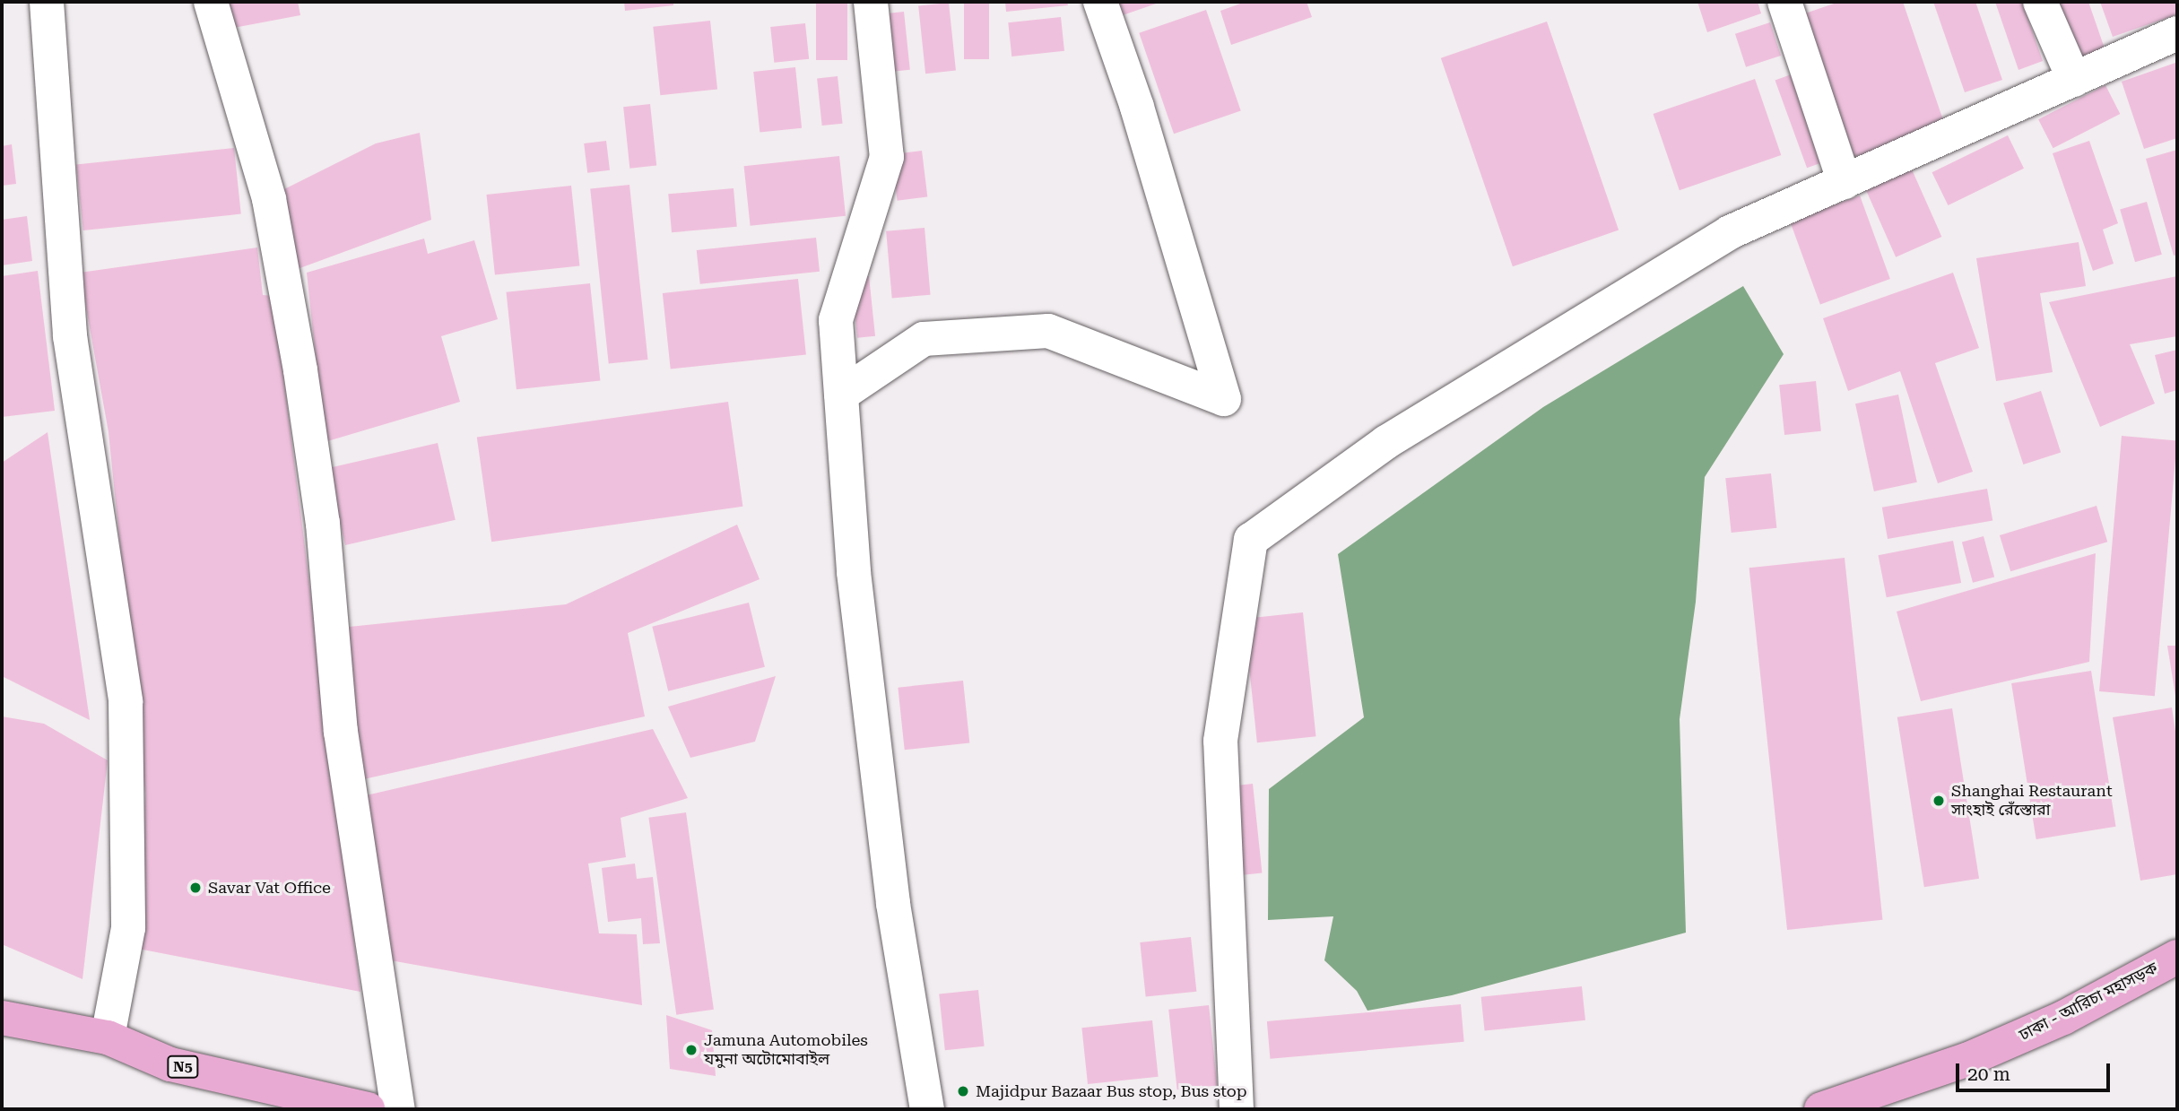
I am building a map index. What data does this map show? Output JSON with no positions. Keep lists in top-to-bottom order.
{
  "streets": {
    "highway": ["ঢাকা - আরিচা মহাসড়ক", "N5"]
  },
  "places": [
    "Shanghai Restaurant সাংহাই রেঁস্তোরা",
    "Savar Vat Office",
    "Jamuna Automobiles যমুনা অটোমোবাইল",
    "Majidpur Bazaar Bus stop, Bus stop"
  ],
  "scale_bar": "20 m"
}
